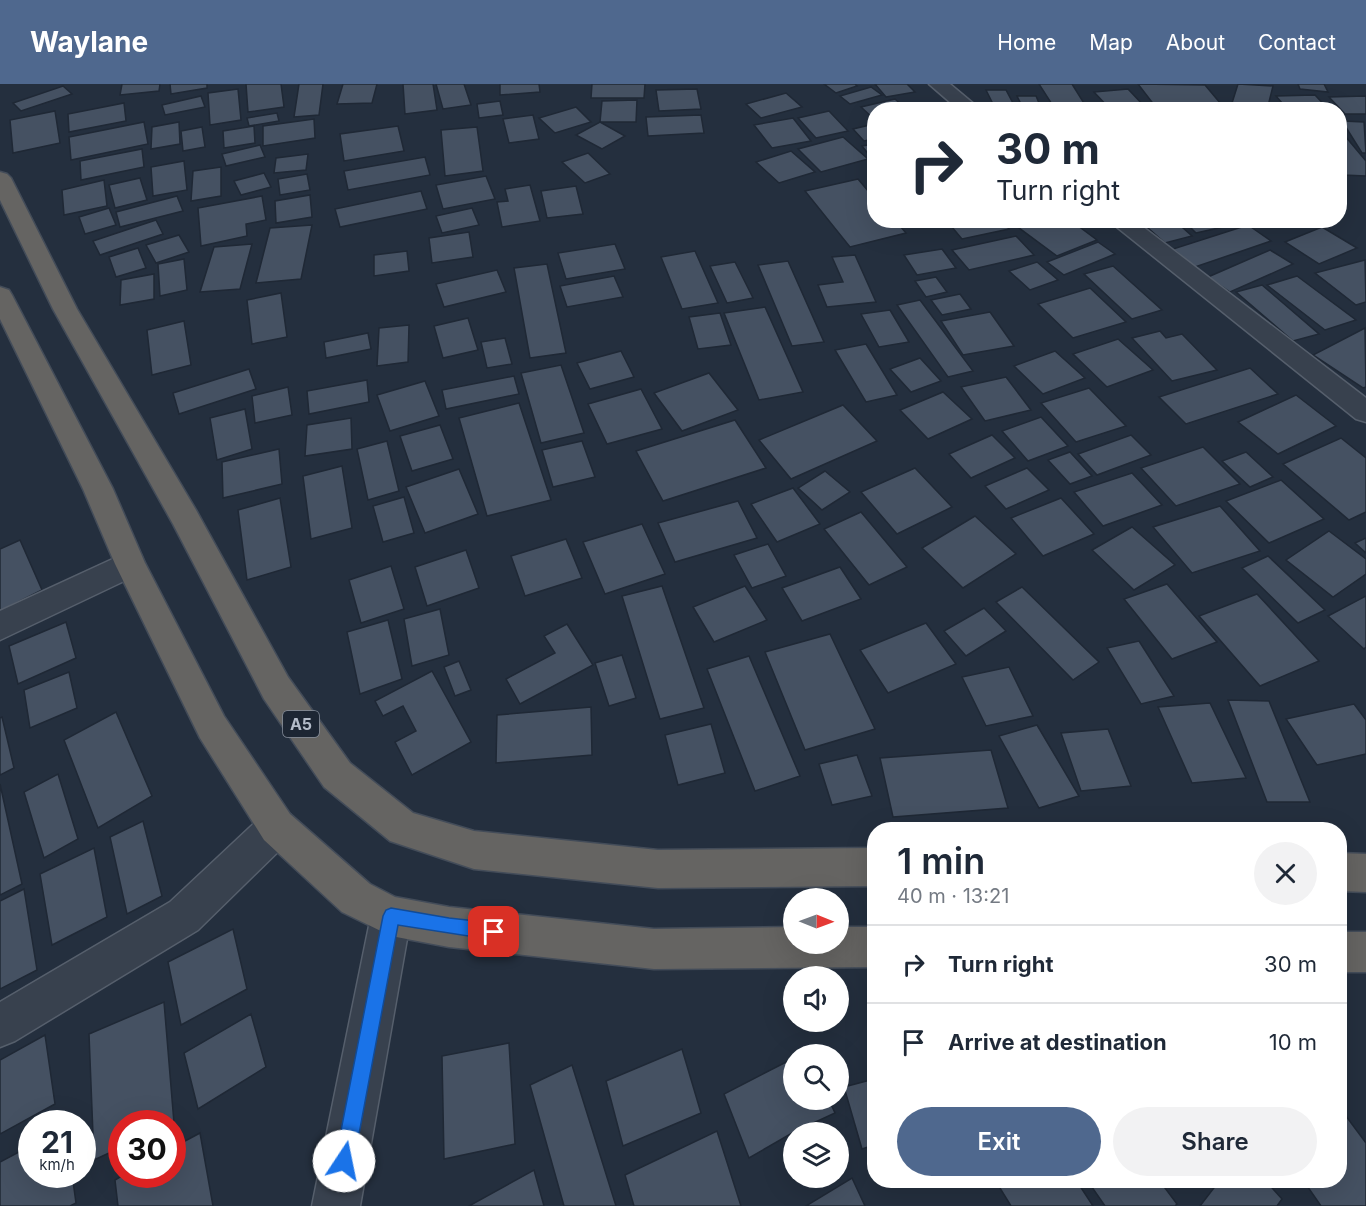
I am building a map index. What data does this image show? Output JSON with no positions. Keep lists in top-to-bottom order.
{
  "streets": {
    "highway": ["A5"]
  },
  "north": "right",
  "page": {
    "header": "Waylane",
    "nav": [
      "Home",
      "Map",
      "About",
      "Contact"
    ],
    "turn": ["30 m", "Turn right"],
    "heading": ["1 min", "40 m · 13:21"],
    "list": [
      {
        "name": "Turn right",
        "value": "30 m"
      },
      {
        "name": "Arrive at destination",
        "value": "10 m"
      }
    ],
    "buttons": ["Exit", "Share"],
    "speed": "21 km/h",
    "limit": "30"
  }
}
